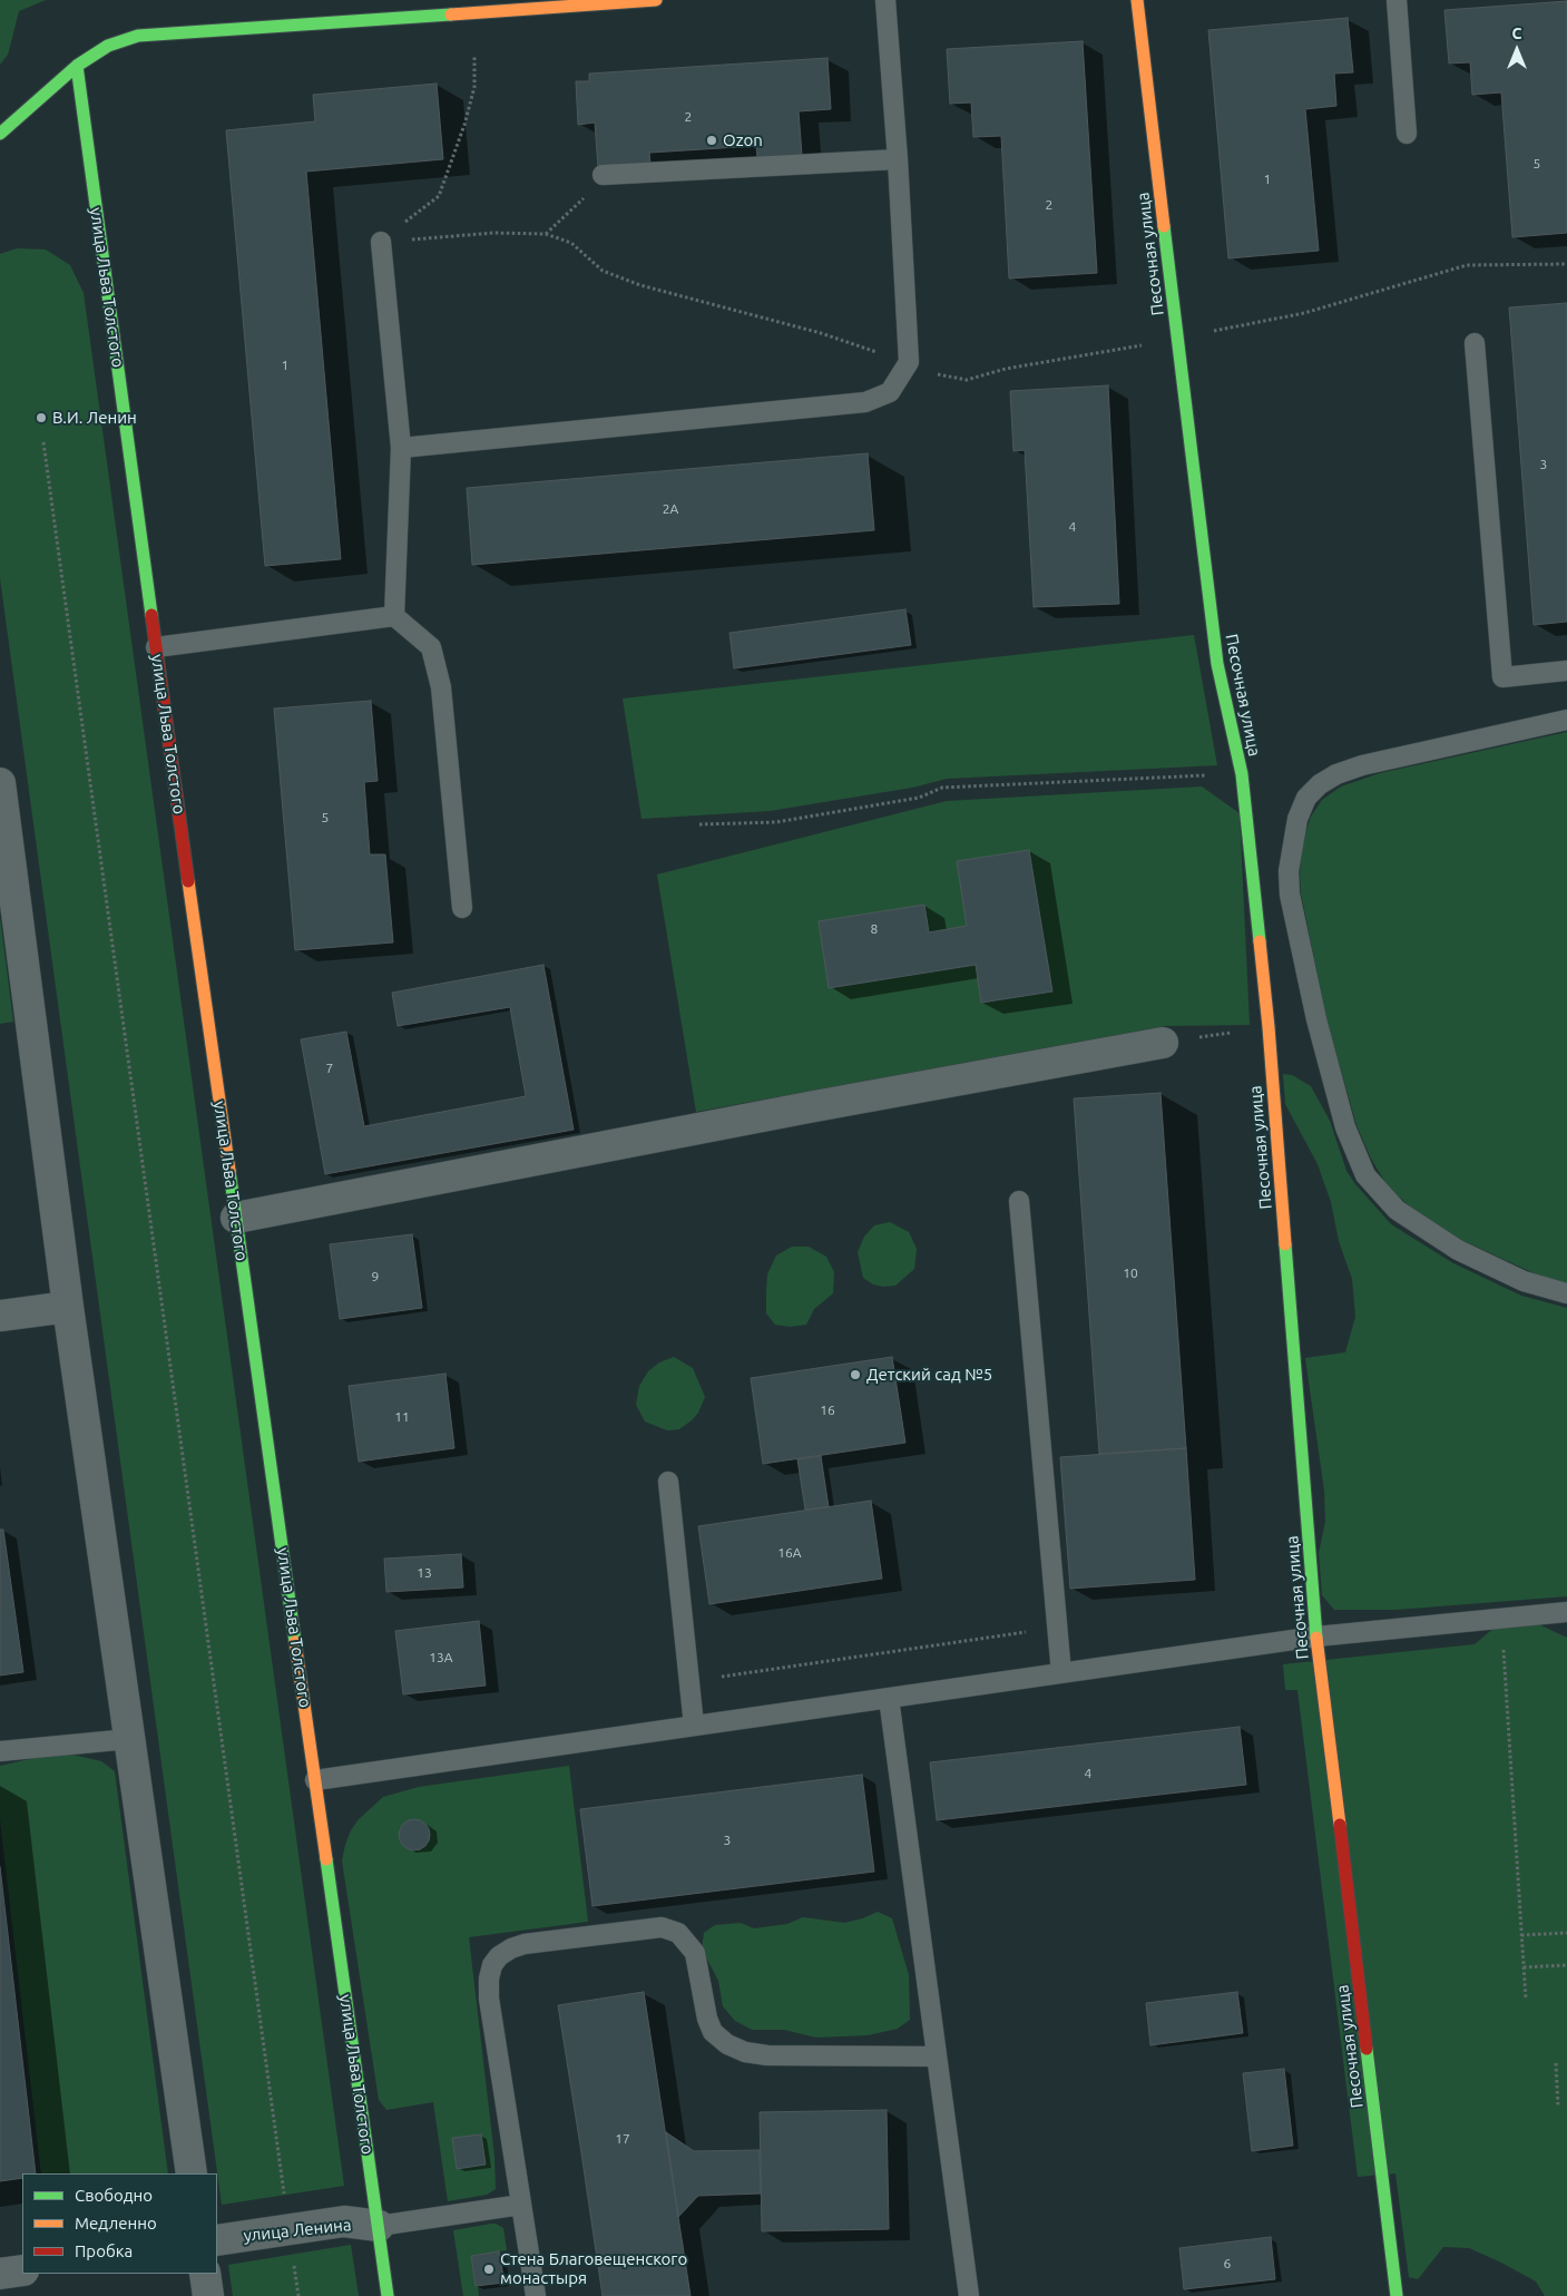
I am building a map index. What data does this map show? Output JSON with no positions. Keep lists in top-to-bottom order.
{
  "streets": {
    "street": ["Песочная улица", "улица Льва Толстого", "улица Ленина"]
  },
  "crossings": [
    ["улица Льва Толстого", "улица Ленина"]
  ],
  "places": [
    "Ozon",
    "В.И. Ленин",
    "Детский сад №5",
    "Стена Благовещенского монастыря"
  ],
  "house_numbers": [
    "2",
    "5",
    "1",
    "2",
    "1",
    "3",
    "2А",
    "4",
    "5",
    "8",
    "7",
    "10",
    "9",
    "16",
    "11",
    "16А",
    "13",
    "13А",
    "4",
    "3",
    "17",
    "6"
  ],
  "legend": ["Свободно", "Медленно", "Пробка"],
  "north": "top"
}
